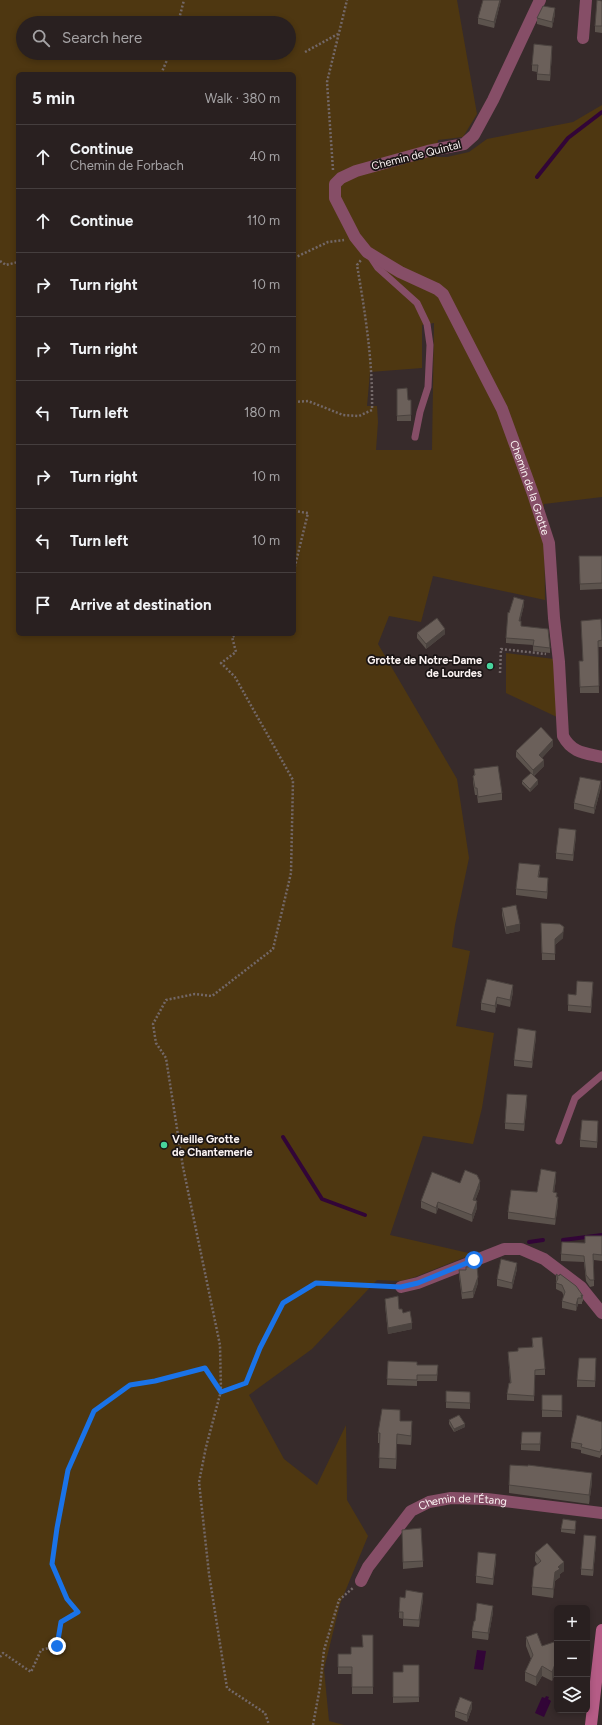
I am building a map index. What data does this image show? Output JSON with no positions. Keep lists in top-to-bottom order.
{
  "streets": {
    "street": ["Chemin de Quintal", "Chemin de la Grotte", "Chemin de l'Étang"]
  },
  "places": ["Grotte de Notre-Dame de Lourdes", "Vieille Grotte de Chantemerle"],
  "page": {
    "search": "Search here",
    "heading": ["5 min", "Walk · 380 m"],
    "list": [
      ["Continue", "Chemin de Forbach", "40 m"],
      ["Continue", "110 m"],
      ["Turn right", "10 m"],
      ["Turn right", "20 m"],
      ["Turn left", "180 m"],
      ["Turn right", "10 m"],
      ["Turn left", "10 m"],
      "Arrive at destination"
    ],
    "map_buttons": ["+", "−"]
  }
}
